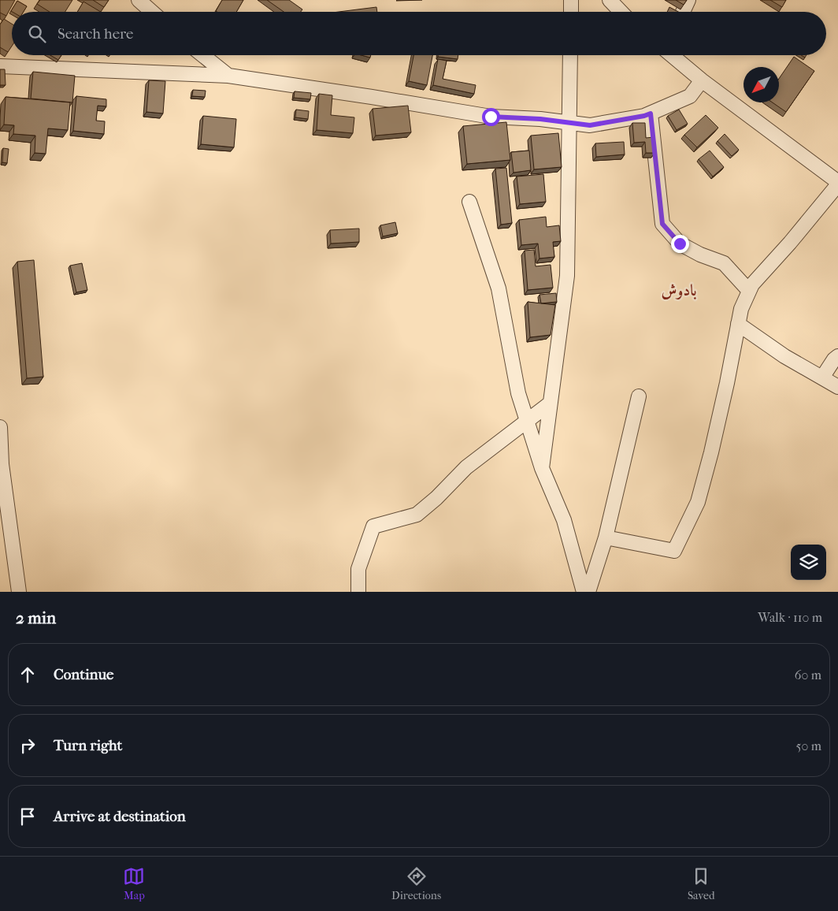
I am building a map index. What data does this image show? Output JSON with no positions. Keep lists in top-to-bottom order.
{
  "districts": ["بادوش"],
  "north": "bottom left",
  "page": {
    "search": "Search here",
    "heading": ["2 min", "Walk · 110 m"],
    "list": [
      ["Continue", "60 m"],
      ["Turn right", "50 m"],
      "Arrive at destination"
    ],
    "nav": ["Map", "Directions", "Saved"]
  }
}
